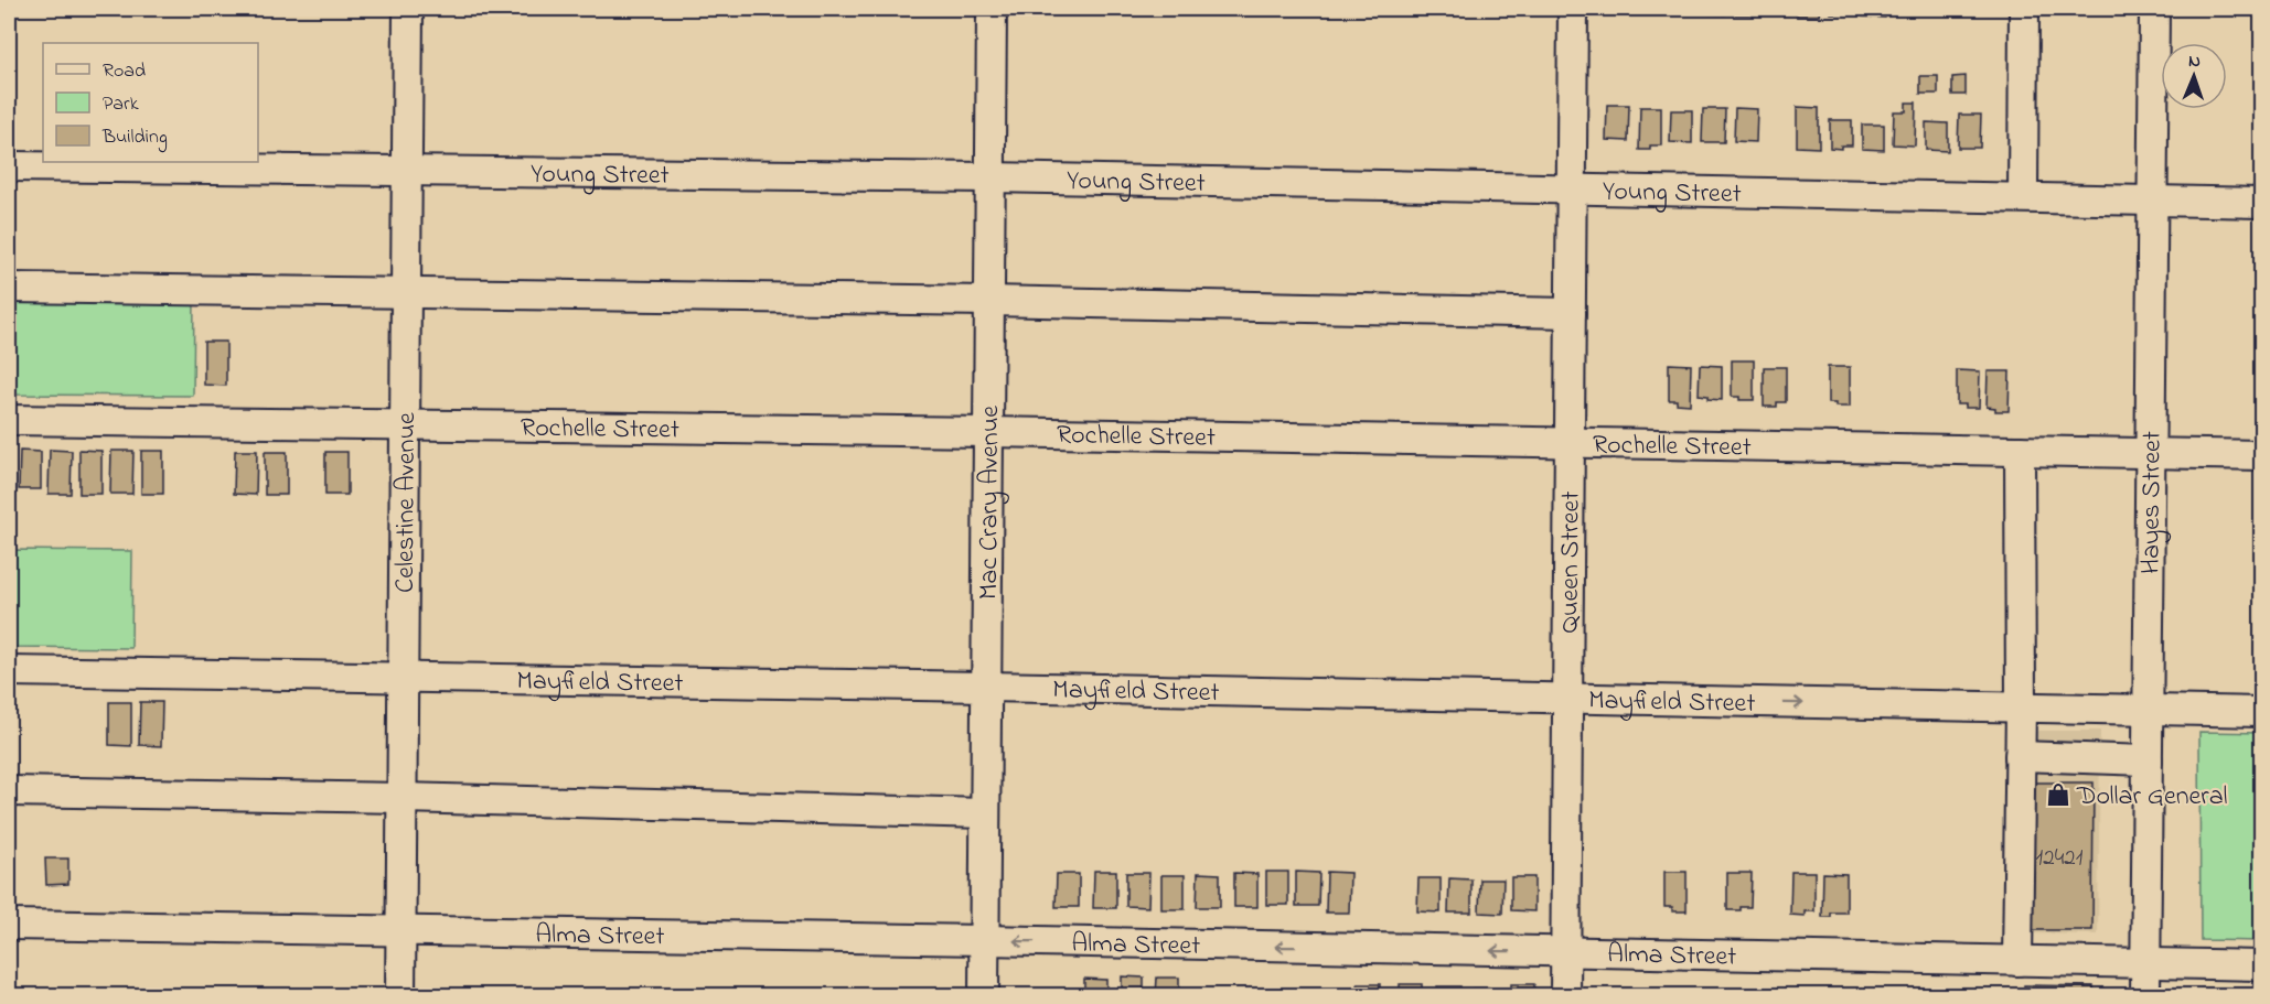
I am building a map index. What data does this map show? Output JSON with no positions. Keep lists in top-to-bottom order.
{
  "streets": {
    "street": [
      "Young Street",
      "Rochelle Street",
      "Mac Crary Avenue",
      "Celestine Avenue",
      "Hayes Street",
      "Queen Street",
      "Mayfield Street",
      "Alma Street"
    ]
  },
  "crossings": [
    ["Young Street", "Mac Crary Avenue"],
    ["Young Street", "Celestine Avenue"],
    ["Young Street", "Hayes Street"],
    ["Young Street", "Queen Street"],
    ["Rochelle Street", "Mac Crary Avenue"],
    ["Rochelle Street", "Celestine Avenue"],
    ["Rochelle Street", "Hayes Street"],
    ["Rochelle Street", "Queen Street"],
    ["Mac Crary Avenue", "Mayfield Street"],
    ["Mac Crary Avenue", "Alma Street"],
    ["Celestine Avenue", "Mayfield Street"],
    ["Celestine Avenue", "Alma Street"],
    ["Hayes Street", "Mayfield Street"],
    ["Hayes Street", "Alma Street"],
    ["Queen Street", "Mayfield Street"],
    ["Queen Street", "Alma Street"]
  ],
  "places": {
    "shop": ["Dollar General"]
  },
  "house_numbers": ["12421"],
  "legend": ["Road", "Park", "Building"],
  "north": "top"
}
